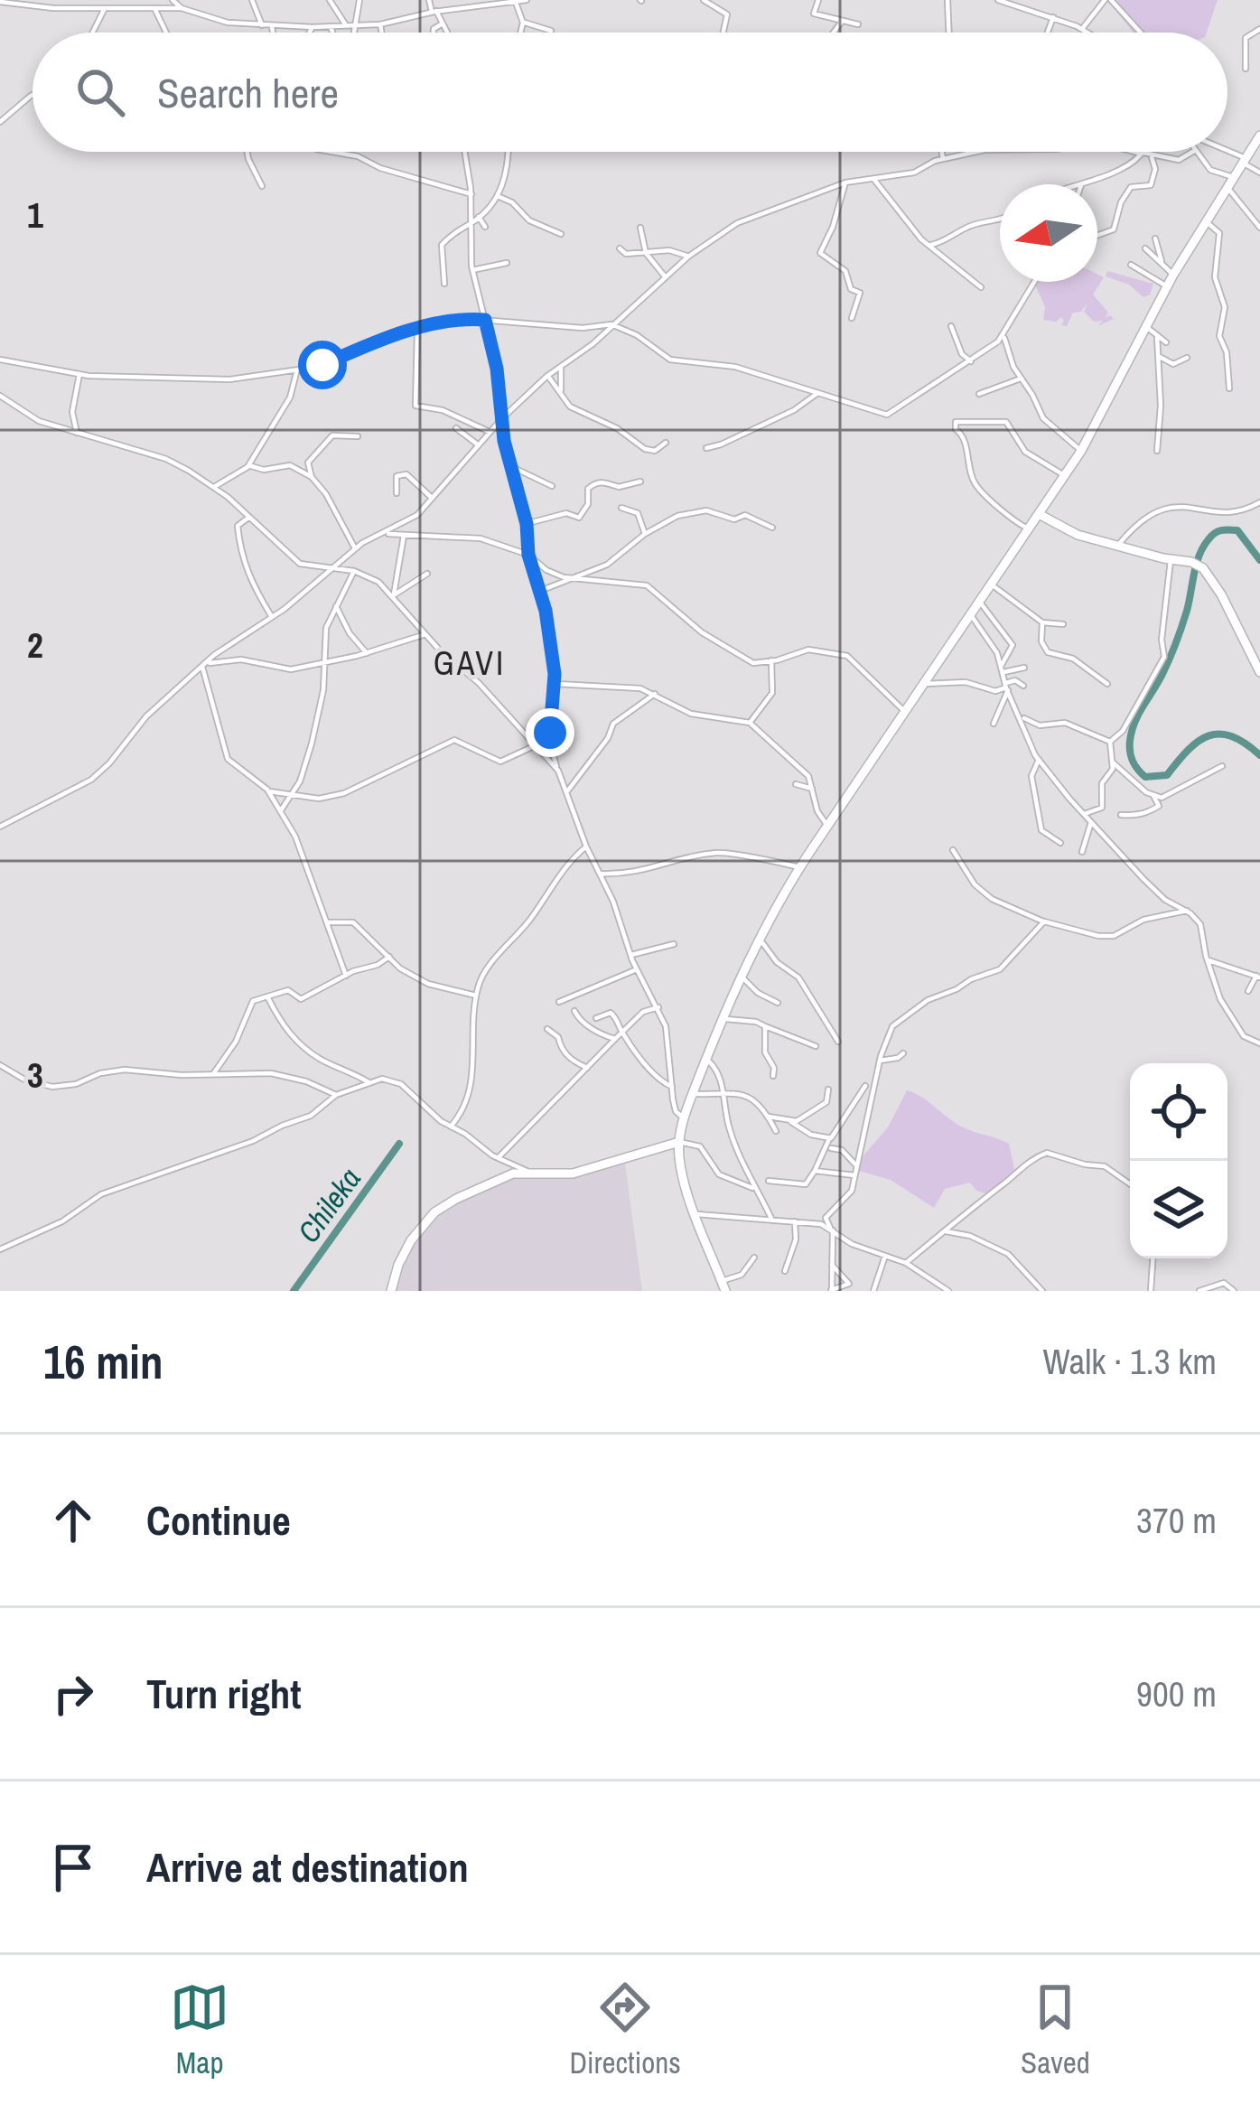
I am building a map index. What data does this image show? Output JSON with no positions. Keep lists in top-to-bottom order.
{
  "districts": ["GAVI"],
  "water": ["Chileka"],
  "north": "left",
  "page": {
    "search": "Search here",
    "heading": ["16 min", "Walk · 1.3 km"],
    "list": [
      ["Continue", "370 m"],
      ["Turn right", "900 m"],
      "Arrive at destination"
    ],
    "nav": ["Map", "Directions", "Saved"]
  },
  "grid": {
    "rows": ["1", "2", "3"]
  }
}
